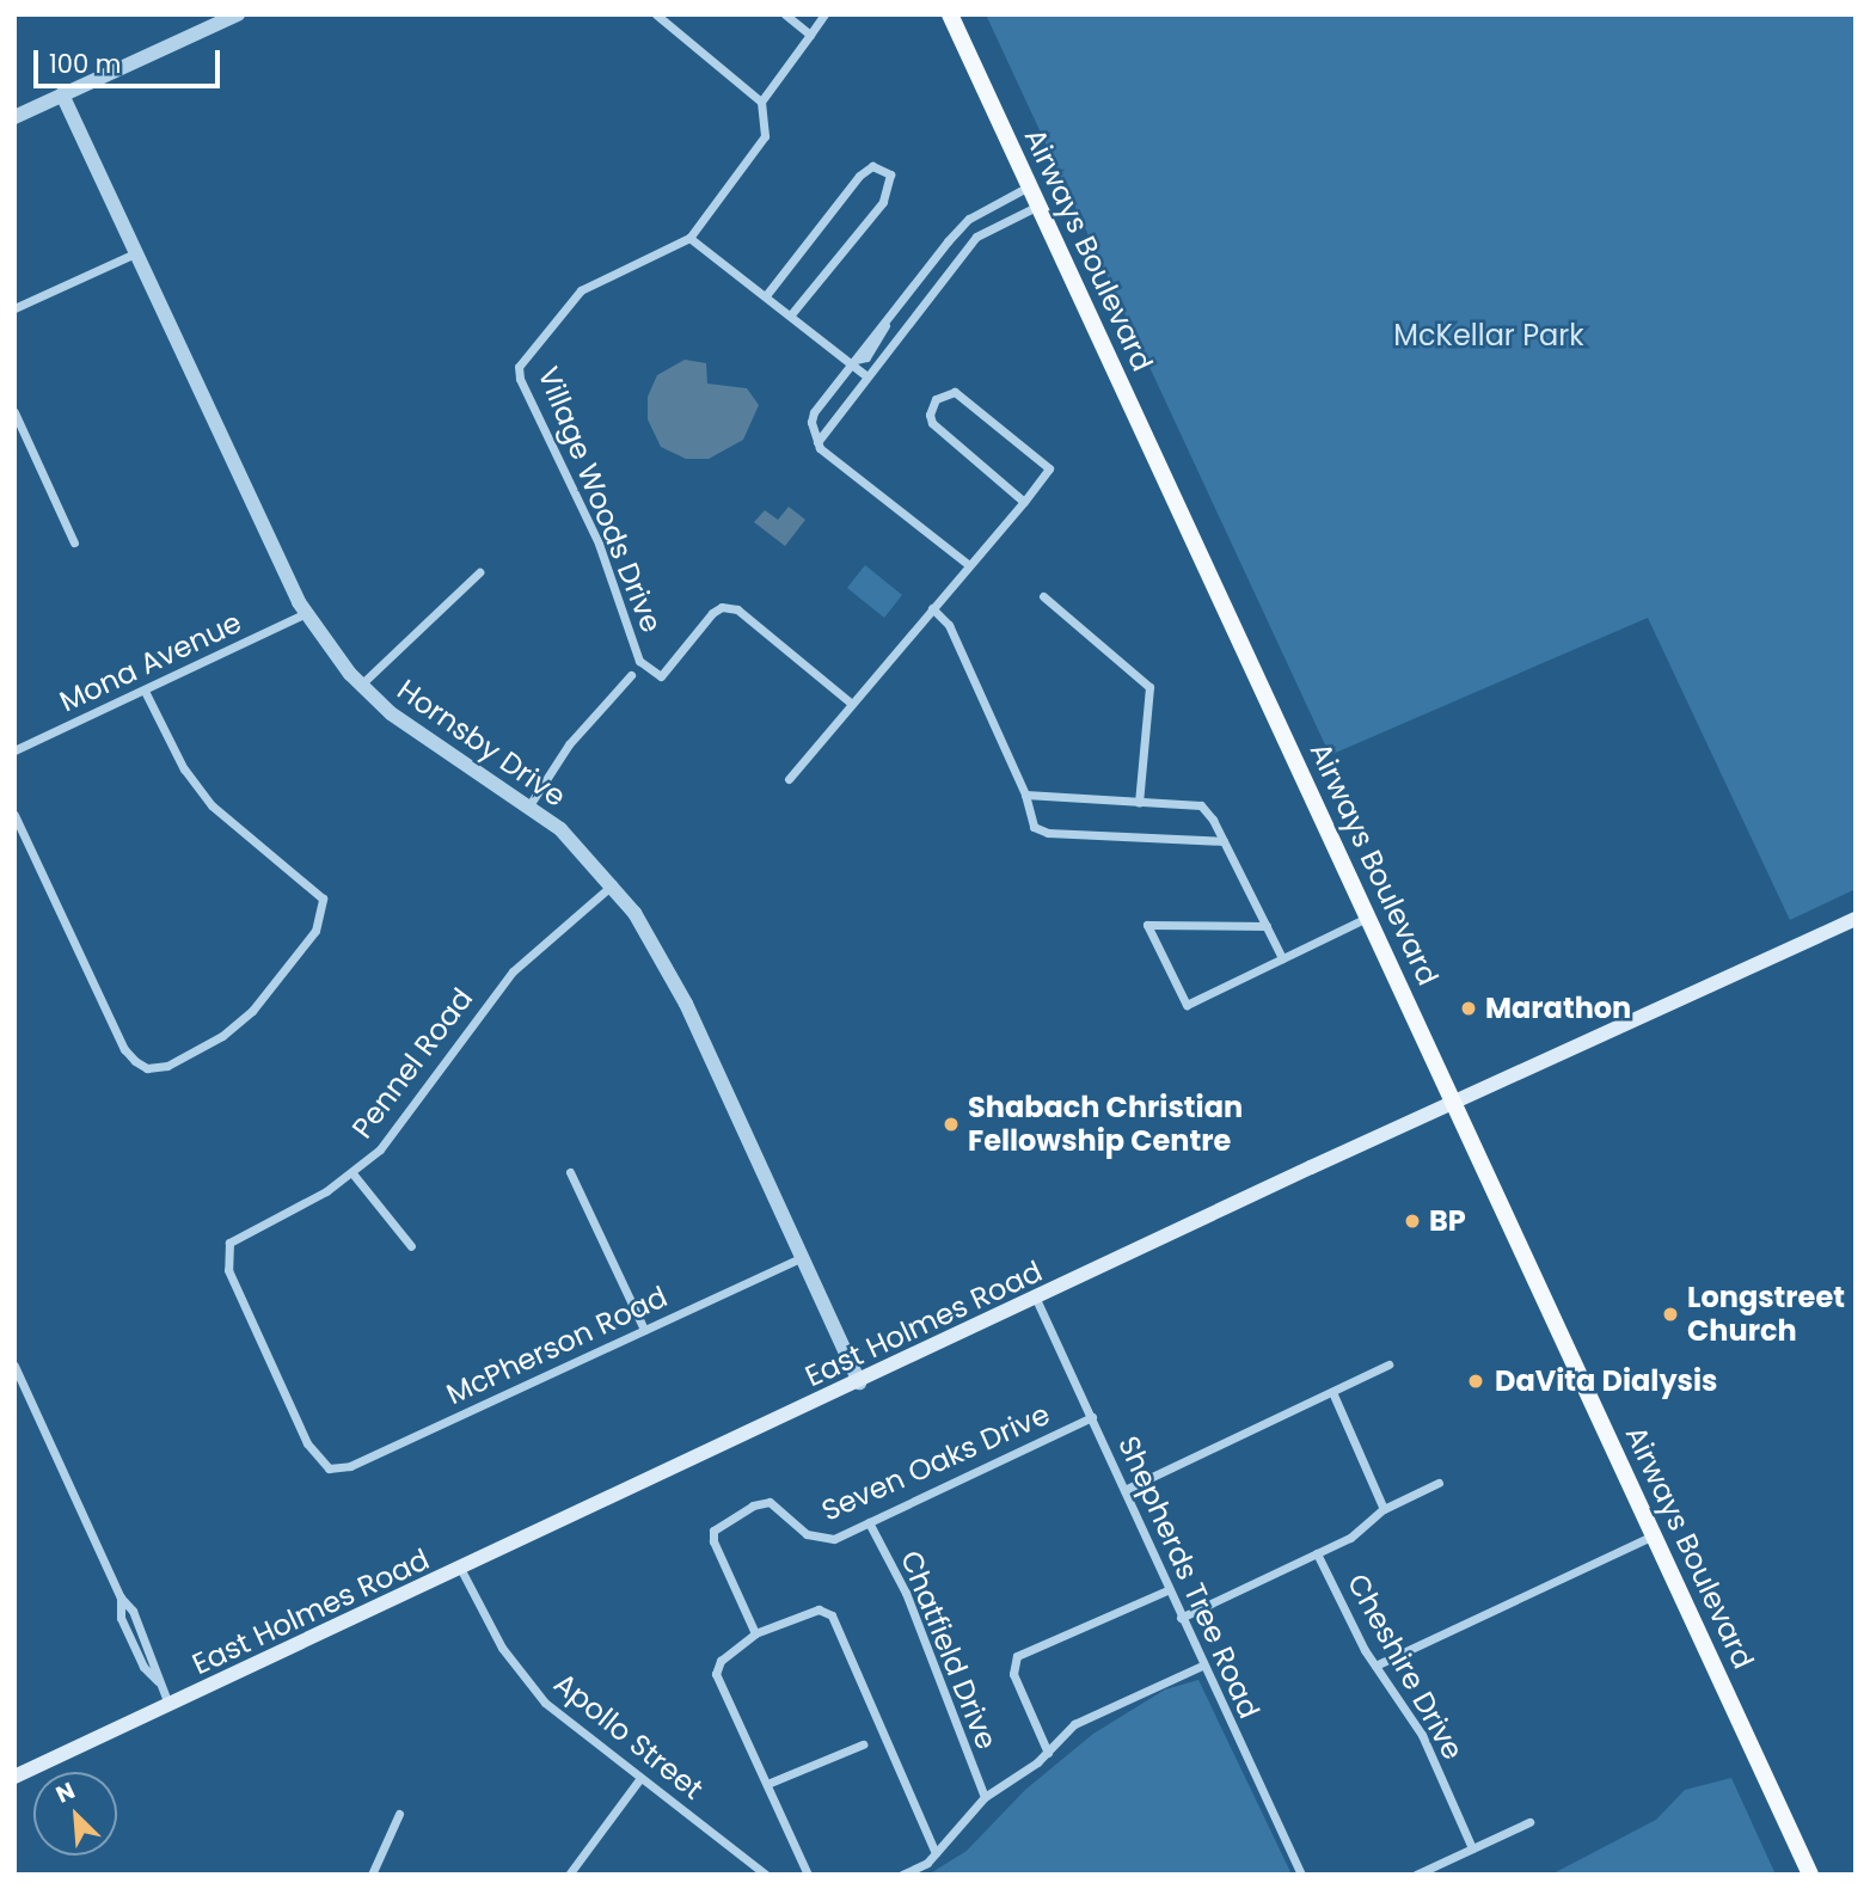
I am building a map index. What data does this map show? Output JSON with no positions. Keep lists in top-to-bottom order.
{
  "streets": {
    "main road": ["Airways Boulevard", "East Holmes Road"],
    "street": [
      "Village Woods Drive",
      "Mona Avenue",
      "Hornsby Drive",
      "Pennel Road",
      "McPherson Road",
      "Seven Oaks Drive",
      "Shepherds Tree Road",
      "Chatfield Drive",
      "Cheshire Drive",
      "Apollo Street"
    ]
  },
  "crossings": [
    ["Airways Boulevard", "East Holmes Road"],
    ["Mona Avenue", "Hornsby Drive"],
    ["Hornsby Drive", "Pennel Road"],
    ["Hornsby Drive", "East Holmes Road"],
    ["Hornsby Drive", "McPherson Road"],
    ["Pennel Road", "McPherson Road"],
    ["East Holmes Road", "Shepherds Tree Road"],
    ["East Holmes Road", "Apollo Street"],
    ["Seven Oaks Drive", "Shepherds Tree Road"],
    ["Seven Oaks Drive", "Chatfield Drive"]
  ],
  "parks": ["McKellar Park"],
  "places": [
    "Marathon",
    "Shabach Christian Fellowship Centre",
    "BP",
    "Longstreet Church",
    "DaVita Dialysis"
  ],
  "scale_bar": "100 m",
  "north": "top left"
}
